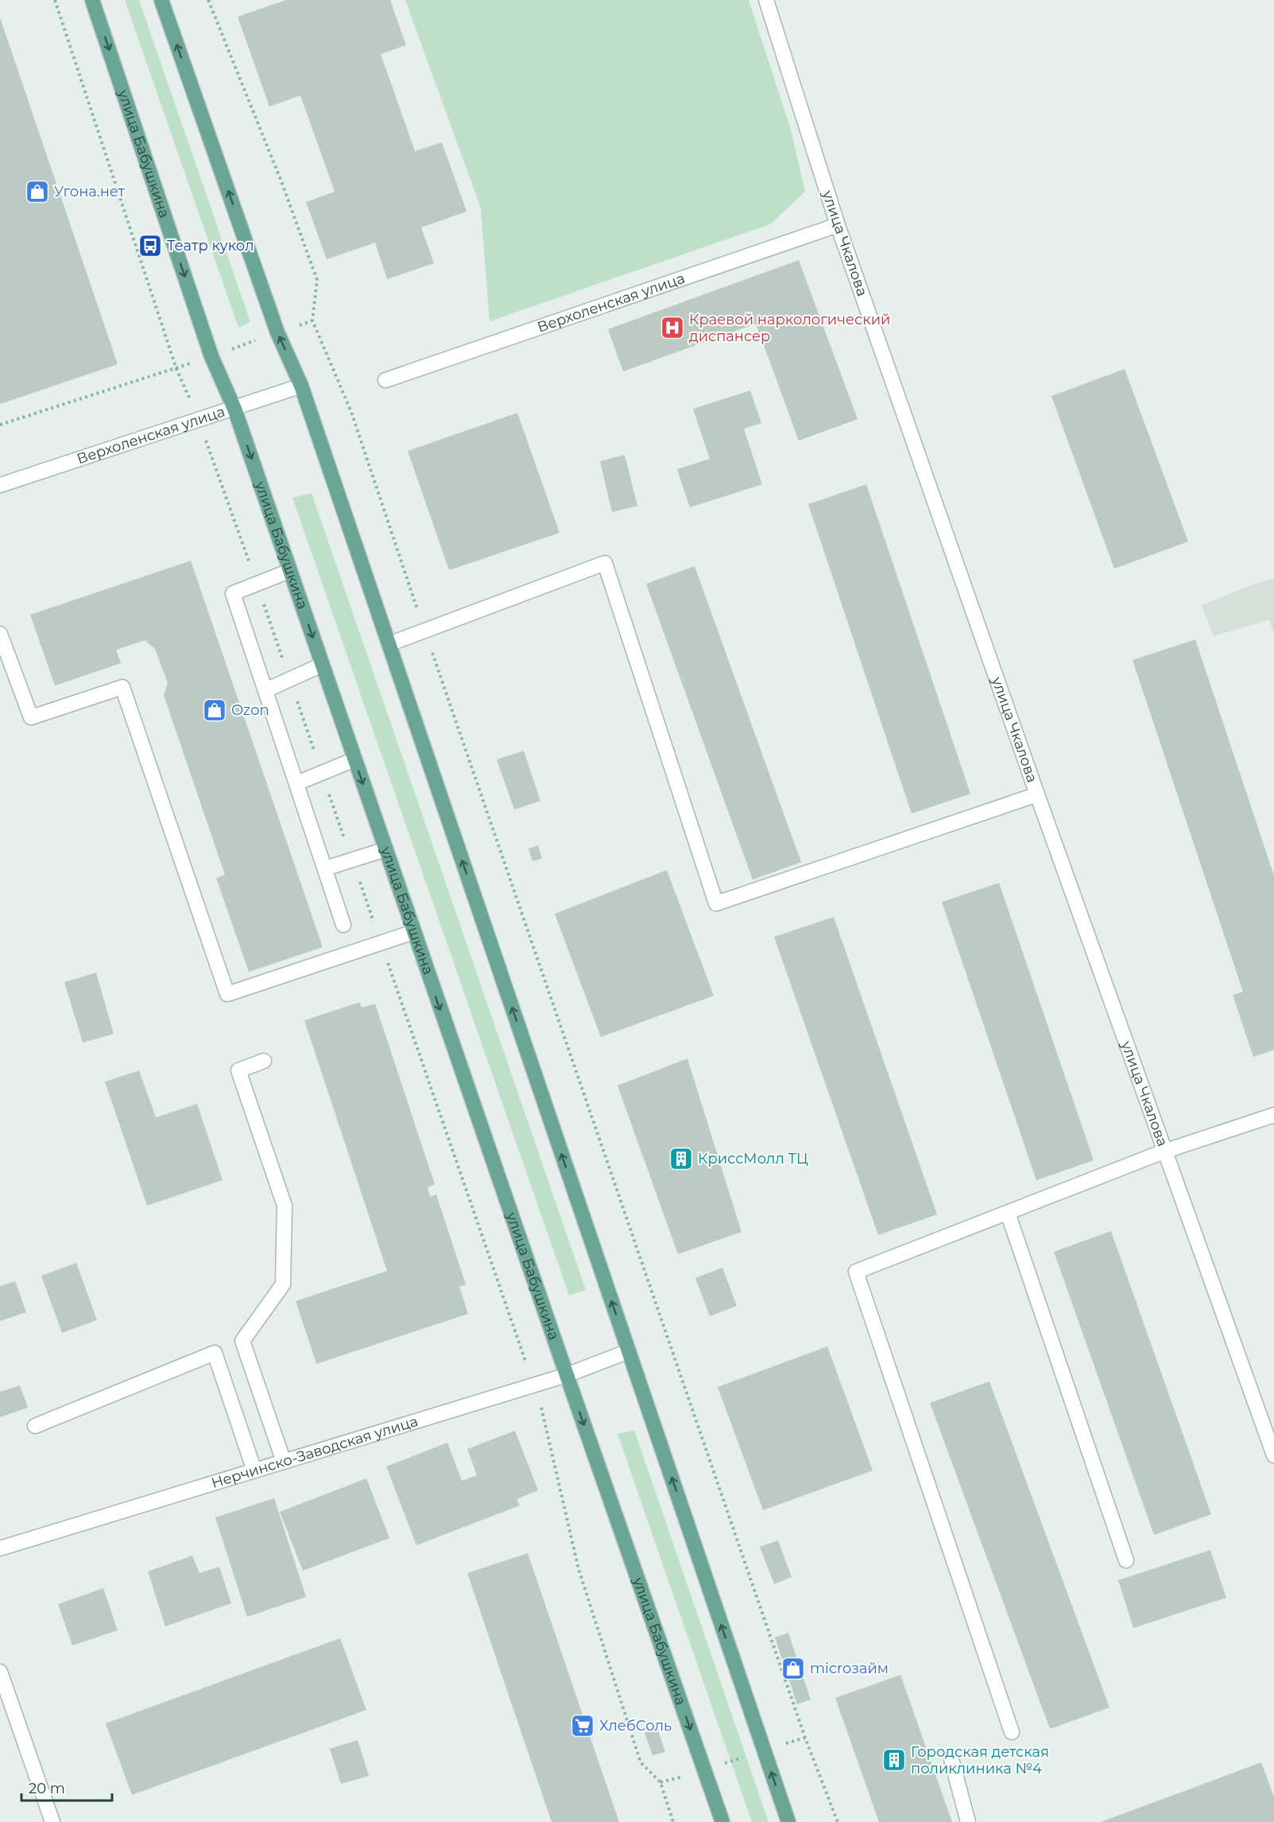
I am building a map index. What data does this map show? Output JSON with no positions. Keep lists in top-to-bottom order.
{
  "streets": {
    "main road": ["улица Бабушкина"],
    "street": ["улица Чкалова", "Верхоленская улица", "Нерчинско-Заводская улица"]
  },
  "crossings": [
    ["улица Бабушкина", "Верхоленская улица"],
    ["улица Бабушкина", "Нерчинско-Заводская улица"],
    ["улица Чкалова", "Верхоленская улица"]
  ],
  "places": {
    "shop": ["Угона.нет", "Ozon", "microзайм"],
    "bus stop": ["Театр кукол"],
    "hospital": ["Краевой наркологический диспансер"],
    "building": ["КриссМолл ТЦ", "Городская детская поликлиника №4"],
    "supermarket": ["ХлебСоль"]
  },
  "scale_bar": "20 m"
}
